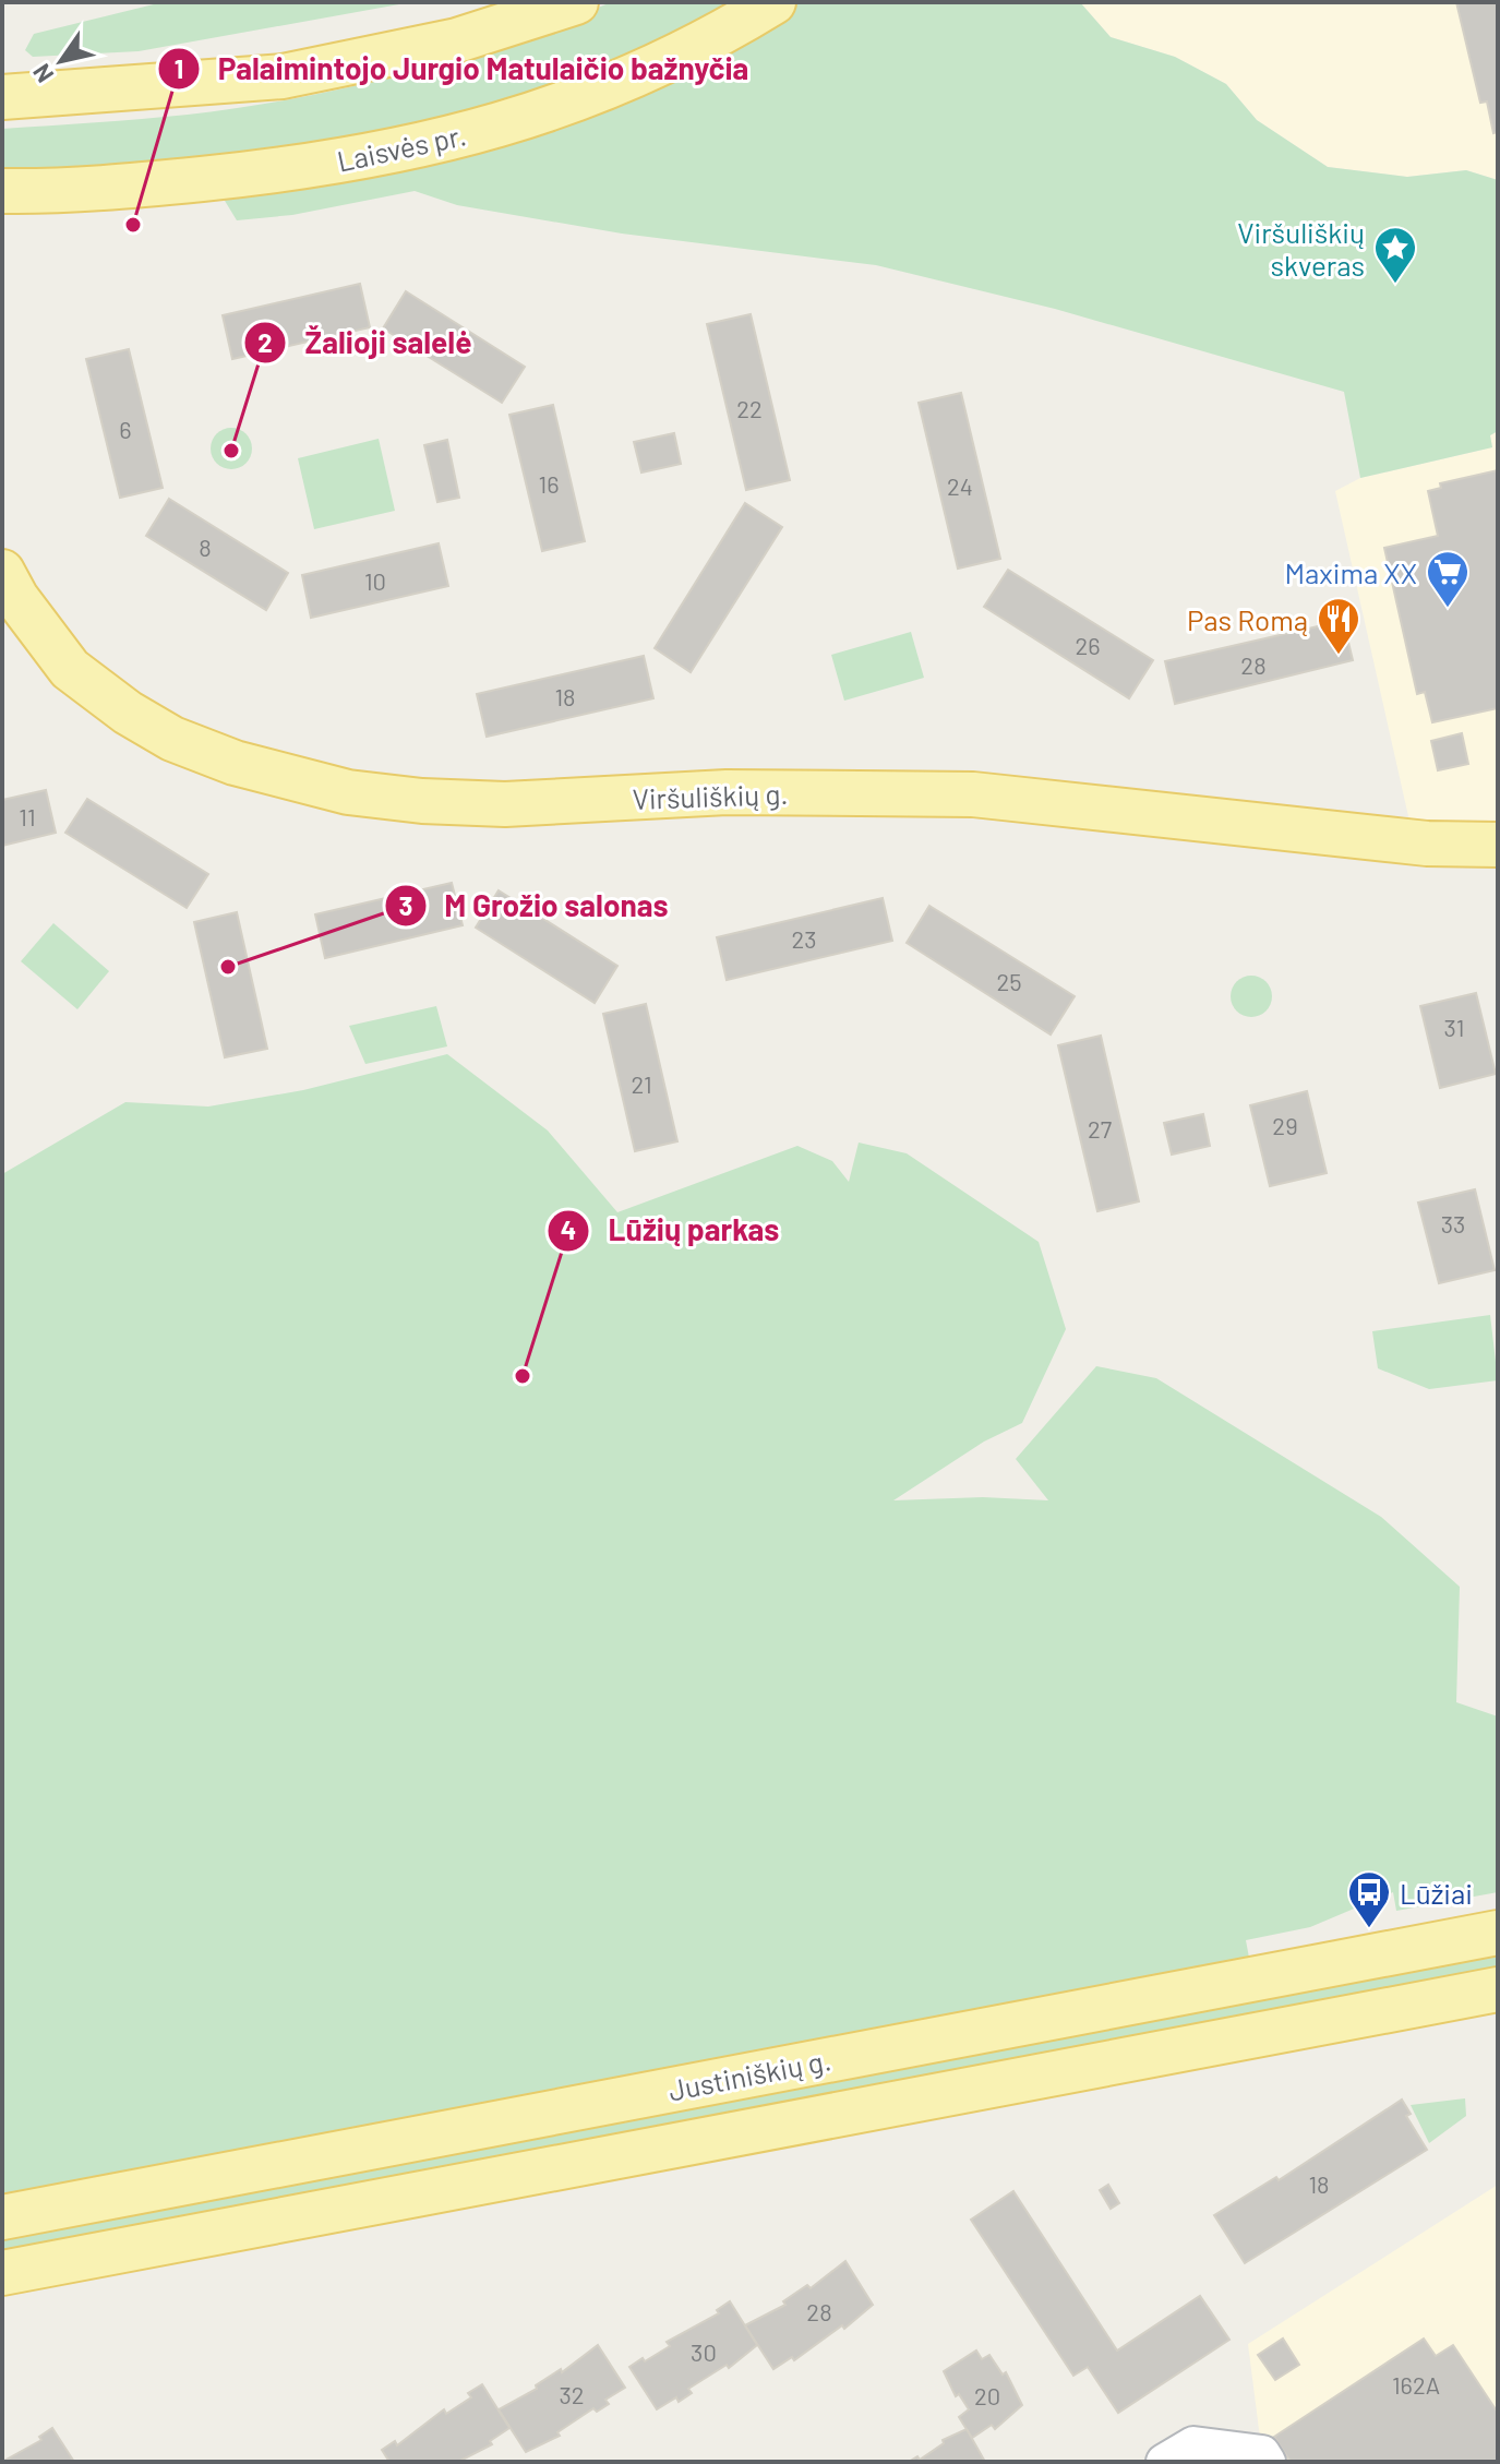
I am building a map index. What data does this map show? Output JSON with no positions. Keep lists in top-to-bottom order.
{
  "streets": {
    "main road": ["Laisvės pr.", "Viršuliškių g.", "Justiniškių g."]
  },
  "places": {
    "other": [
      "Palaimintojo Jurgio Matulaičio bažnyčia",
      "Žalioji salelė",
      "M Grožio salonas",
      "Lūžių parkas"
    ],
    "place": ["Viršuliškių skveras"],
    "supermarket": ["Maxima XX"],
    "restaurant": ["Pas Romą"],
    "bus stop": ["Lūžiai"]
  },
  "house_numbers": [
    "22",
    "6",
    "16",
    "24",
    "8",
    "10",
    "26",
    "28",
    "18",
    "11",
    "23",
    "25",
    "31",
    "21",
    "29",
    "27",
    "33",
    "18",
    "28",
    "30",
    "162A",
    "32",
    "20"
  ],
  "north": "bottom left"
}
